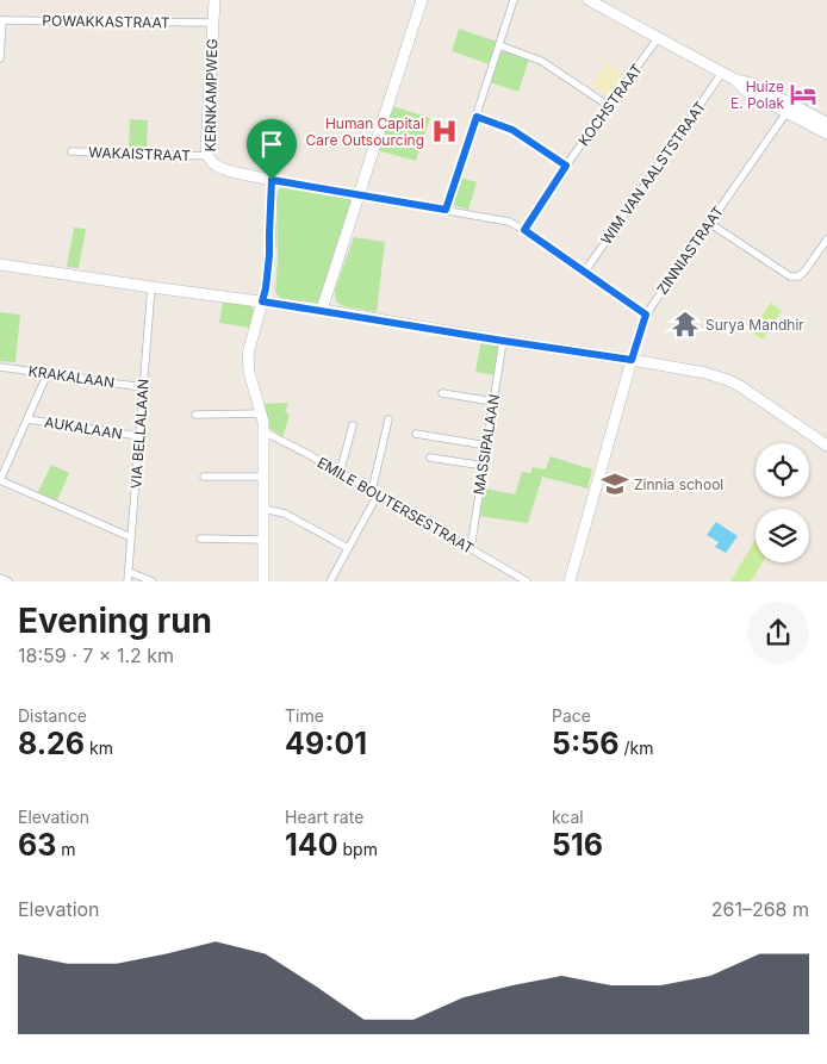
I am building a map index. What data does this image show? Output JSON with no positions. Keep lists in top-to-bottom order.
{
  "streets": {
    "street": [
      "POWAKKASTRAAT",
      "KERNKAMPWEG",
      "KOCHSTRAAT",
      "WAKAISTRAAT",
      "WIM VAN AALSTSTRAAT",
      "ZINNIASTRAAT",
      "KRAKALAAN",
      "AUKALAAN",
      "VIA BELLALAAN",
      "MASSIPALAAN",
      "EMILE BOUTERSESTRAAT"
    ]
  },
  "crossings": [
    ["POWAKKASTRAAT", "KERNKAMPWEG"],
    ["KERNKAMPWEG", "WAKAISTRAAT"],
    ["KRAKALAAN", "VIA BELLALAAN"],
    ["AUKALAAN", "VIA BELLALAAN"],
    ["MASSIPALAAN", "EMILE BOUTERSESTRAAT"]
  ],
  "places": {
    "hotel": ["Huize E. Polak"],
    "hospital": ["Human Capital Care Outsourcing"],
    "temple": ["Surya Mandhir"],
    "school or university": ["Zinnia school"]
  },
  "page": {
    "heading": ["Evening run", "18:59 · 7 × 1.2 km"],
    "stats": [
      ["Distance", "8.26 km"],
      ["Time", "49:01"],
      ["Pace", "5:56 /km"],
      ["Elevation", "63 m"],
      ["Heart rate", "140 bpm"],
      ["kcal", "516"]
    ],
    "chart": ["Elevation", "261–268 m"]
  }
}
